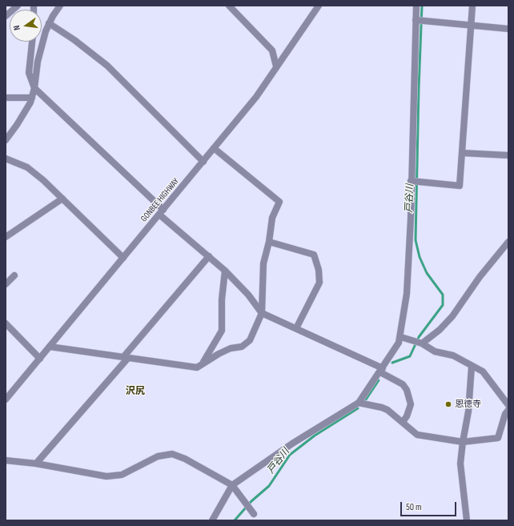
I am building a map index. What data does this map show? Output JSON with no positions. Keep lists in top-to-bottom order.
{
  "streets": {
    "street": ["GONBEE HIGHWAY"]
  },
  "districts": ["沢尻"],
  "water": ["戸谷川"],
  "places": ["恩徳寺"],
  "scale_bar": "50 m",
  "north": "left"
}
